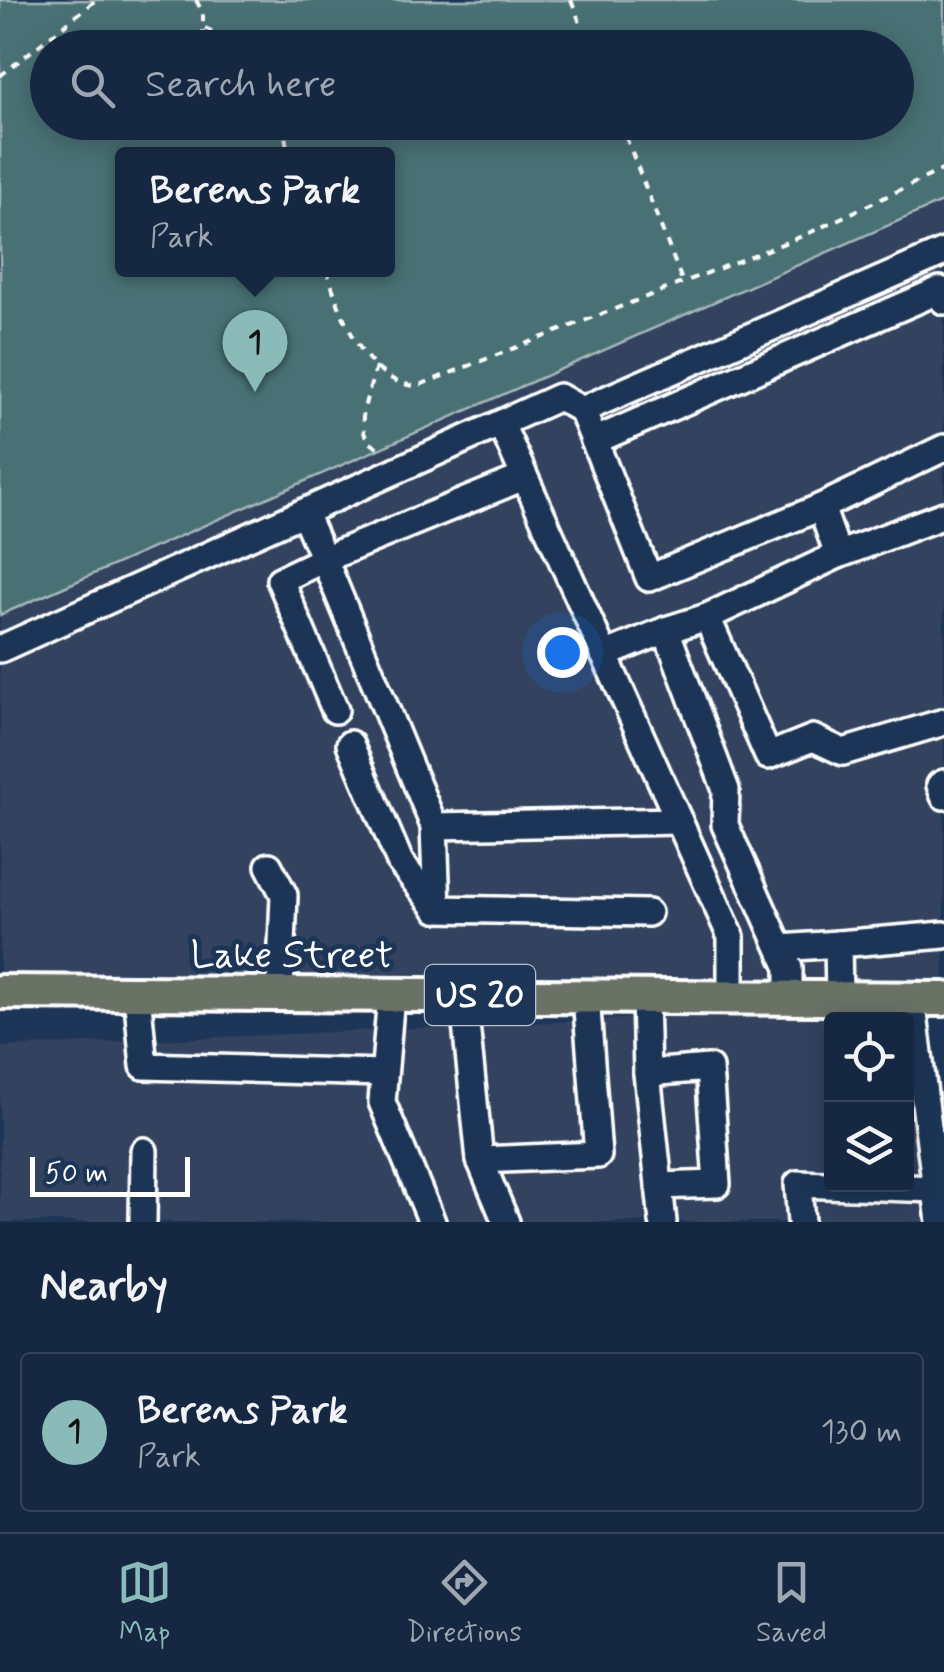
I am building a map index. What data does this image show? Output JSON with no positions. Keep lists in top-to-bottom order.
{
  "streets": {
    "main road": ["Lake Street", "US 20"]
  },
  "scale_bar": "50 m",
  "page": {
    "search": "Search here",
    "popup": ["Berens Park", "Park"],
    "pins": "1",
    "scale": "50 m",
    "heading": "Nearby",
    "list": [
      {
        "mark": "1",
        "name": "Berens Park",
        "note": "Park",
        "value": "130 m"
      }
    ],
    "nav": ["Map", "Directions", "Saved"]
  }
}
